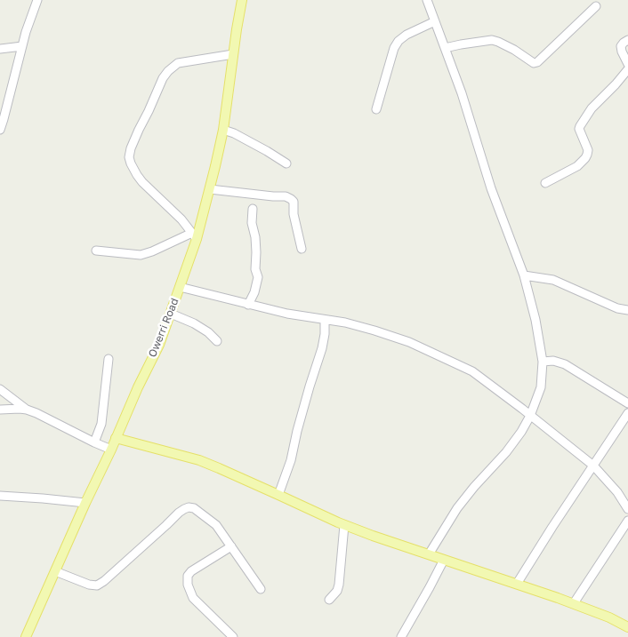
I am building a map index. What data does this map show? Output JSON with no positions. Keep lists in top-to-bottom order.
{
  "streets": {
    "main road": ["Owerri Road"]
  }
}
